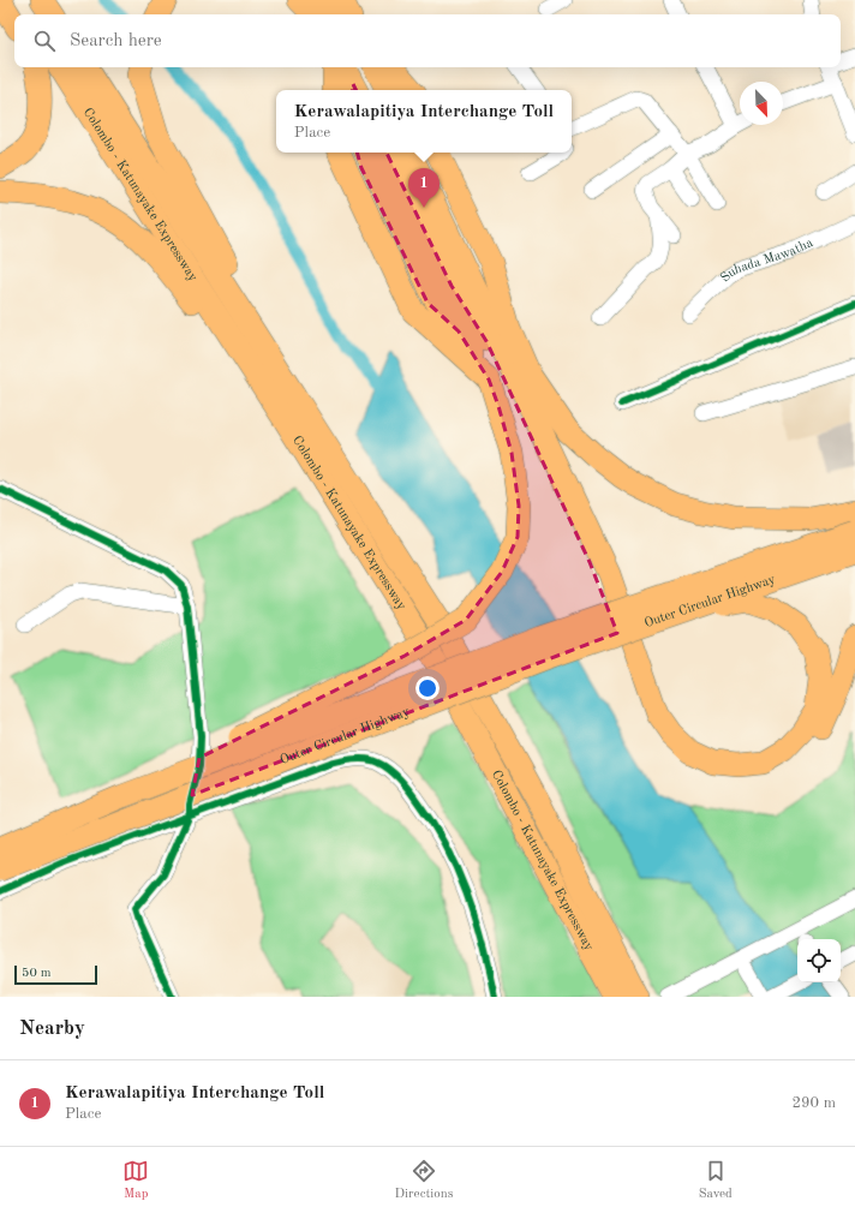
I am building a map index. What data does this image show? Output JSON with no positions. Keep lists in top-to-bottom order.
{
  "streets": {
    "highway": ["Colombo - Katunayake Expressway", "Outer Circular Highway"],
    "street": ["Suhada Mawatha"]
  },
  "scale_bar": "50 m",
  "north": "bottom right",
  "page": {
    "search": "Search here",
    "popup": ["Kerawalapitiya Interchange Toll", "Place"],
    "pins": "1",
    "scale": "50 m",
    "heading": "Nearby",
    "list": [
      {
        "mark": "1",
        "name": "Kerawalapitiya Interchange Toll",
        "note": "Place",
        "value": "290 m"
      }
    ],
    "nav": ["Map", "Directions", "Saved"]
  }
}
